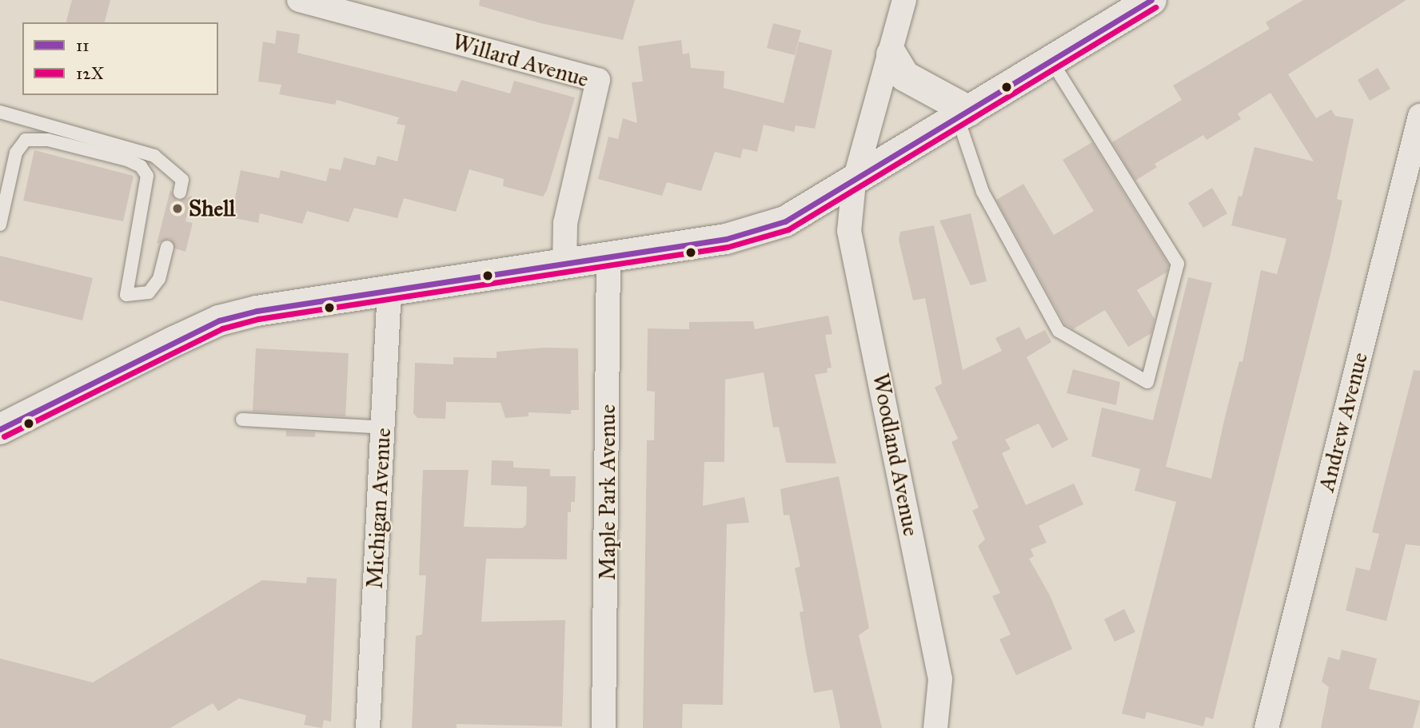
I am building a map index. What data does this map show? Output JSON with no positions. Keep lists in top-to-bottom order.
{
  "streets": {
    "street": [
      "Willard Avenue",
      "Andrew Avenue",
      "Woodland Avenue",
      "Maple Park Avenue",
      "Michigan Avenue"
    ]
  },
  "places": ["Shell"],
  "lines": ["transit line 11", "transit line 12X"],
  "legend": ["11", "12X"]
}
